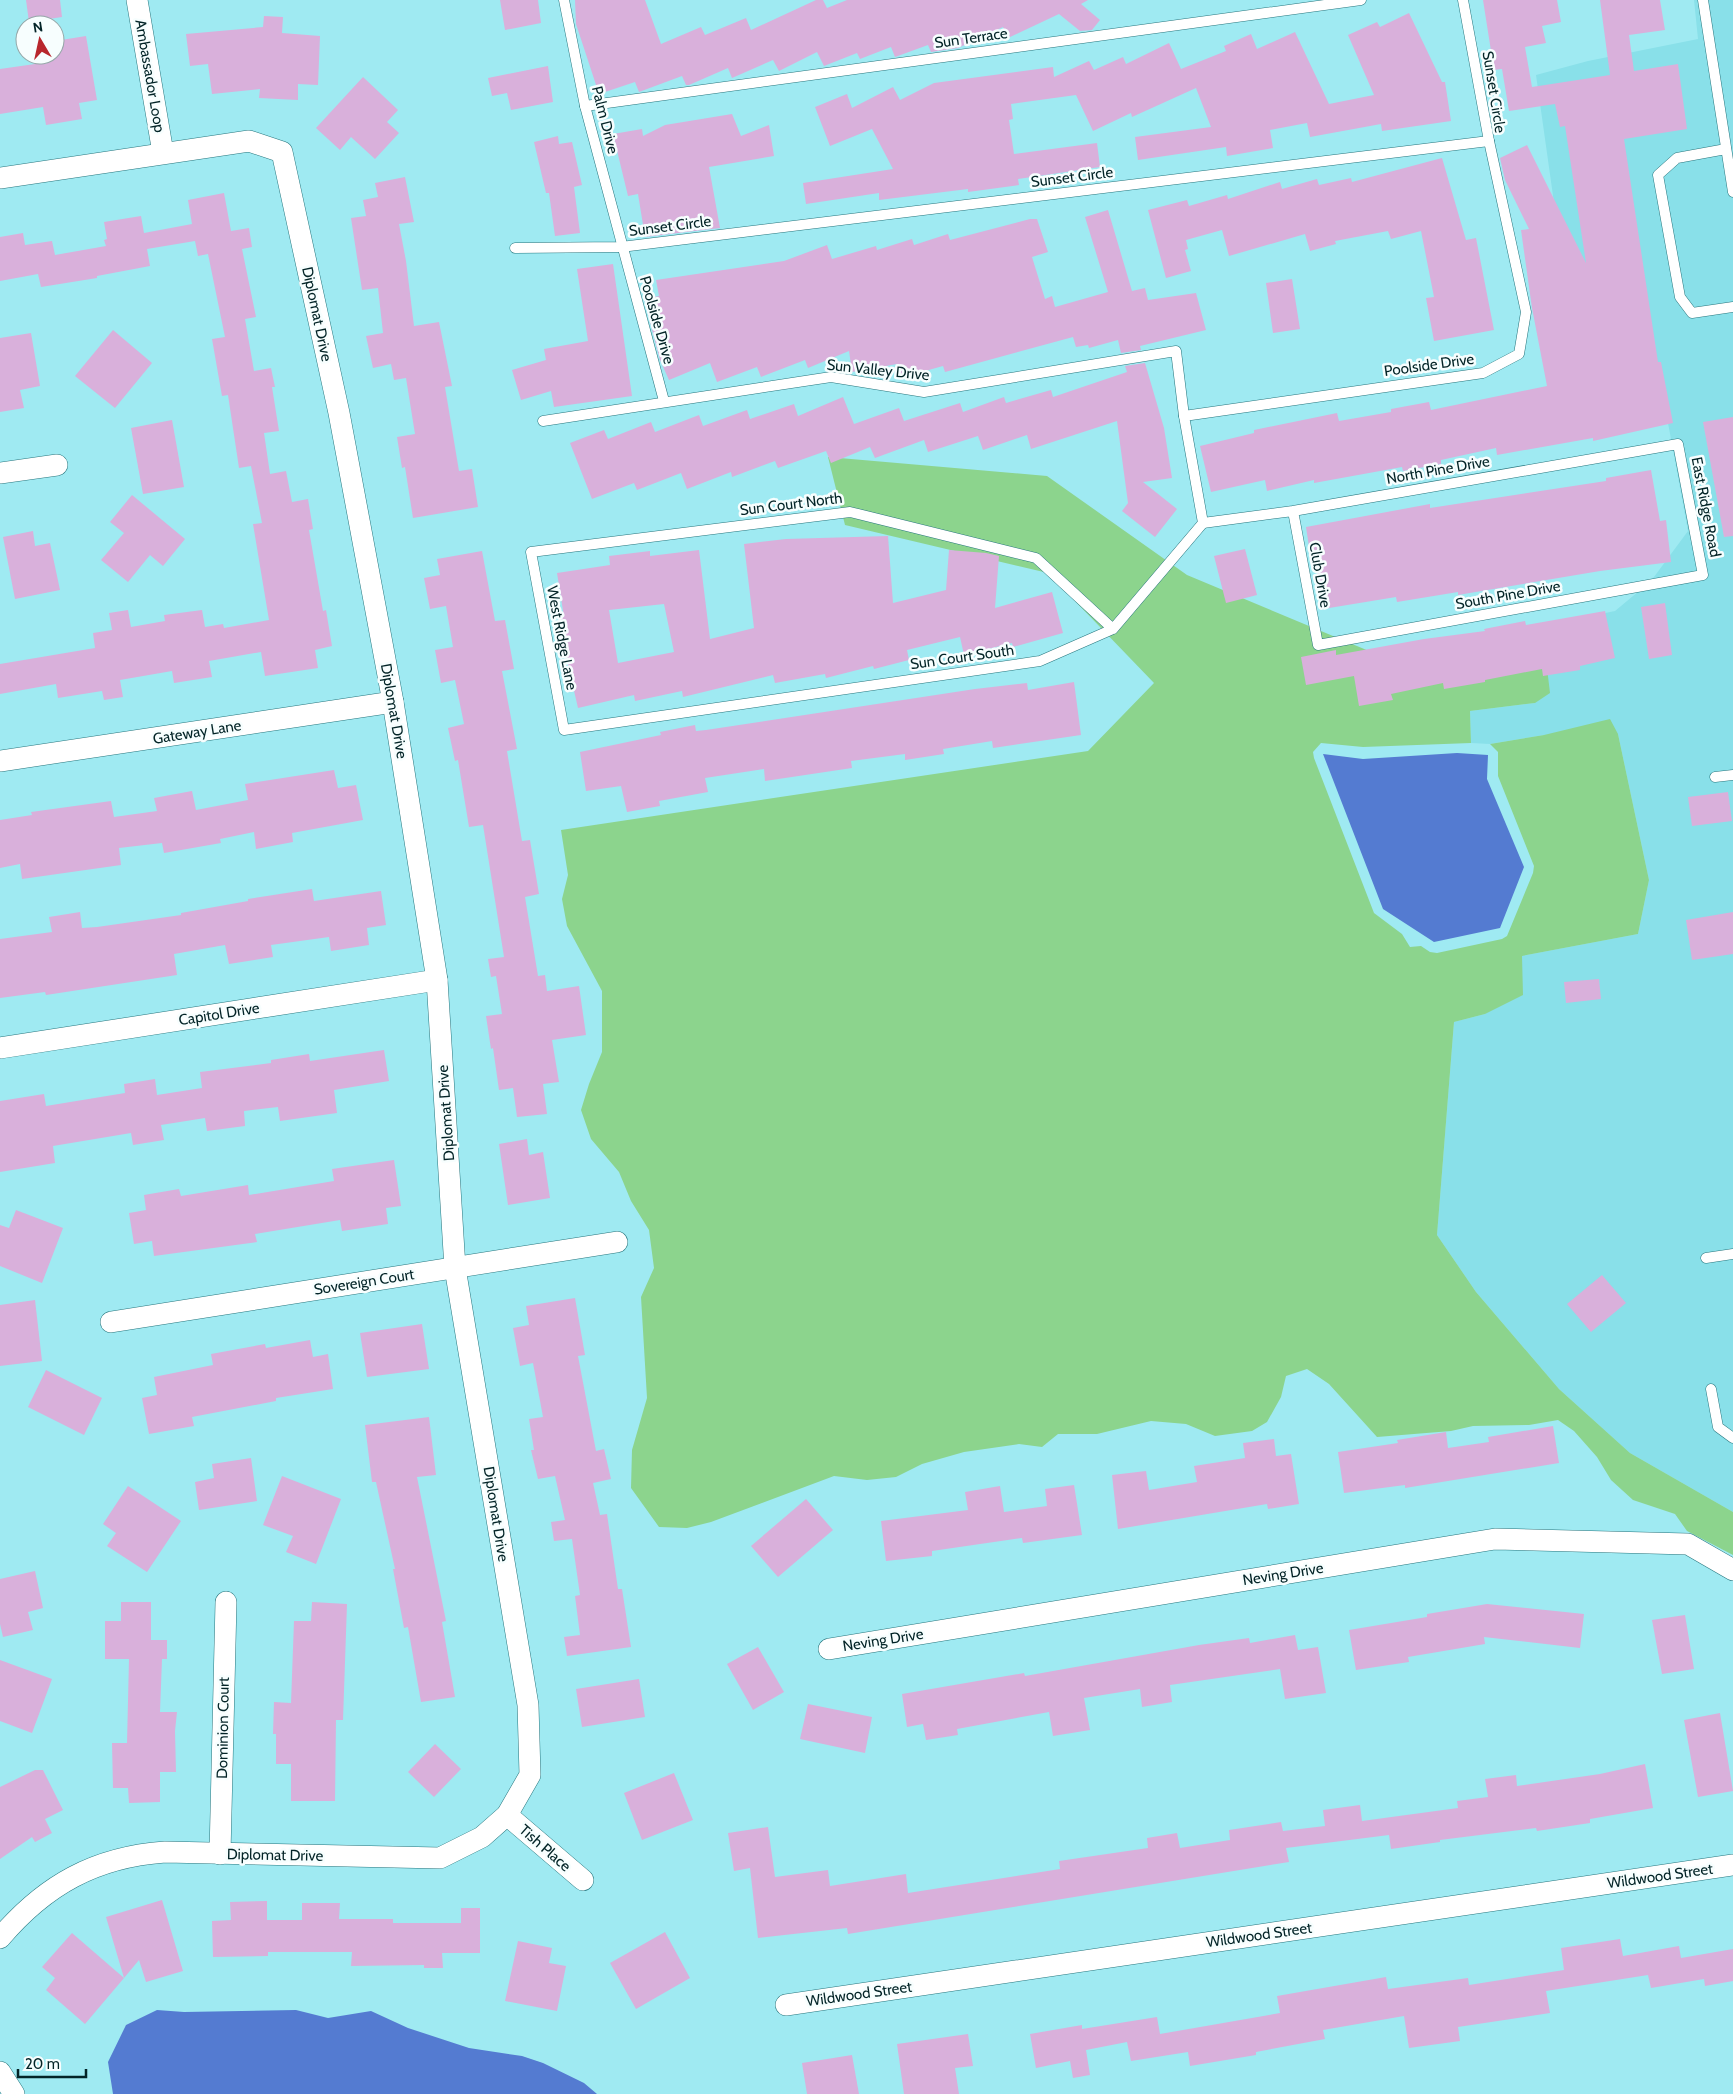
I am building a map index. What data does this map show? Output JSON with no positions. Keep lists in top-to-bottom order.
{
  "streets": {
    "street": [
      "Ambassador Loop",
      "Diplomat Drive",
      "Gateway Lane",
      "Capitol Drive",
      "Sovereign Court",
      "Neving Drive",
      "Dominion Court",
      "Tish Place",
      "Wildwood Street"
    ],
    "lane": [
      "Sun Terrace",
      "Sunset Circle",
      "Palm Drive",
      "Poolside Drive",
      "Sun Valley Drive",
      "North Pine Drive",
      "Sun Court North",
      "East Ridge Road",
      "Club Drive",
      "South Pine Drive",
      "West Ridge Lane",
      "Sun Court South"
    ]
  },
  "crossings": [
    ["Sun Terrace", "Palm Drive"],
    ["Ambassador Loop", "Diplomat Drive"],
    ["Sunset Circle", "Palm Drive"],
    ["Sunset Circle", "Poolside Drive"],
    ["Palm Drive", "Poolside Drive"],
    ["Diplomat Drive", "Gateway Lane"],
    ["Diplomat Drive", "Capitol Drive"],
    ["Diplomat Drive", "Sovereign Court"],
    ["Diplomat Drive", "Dominion Court"],
    ["Diplomat Drive", "Tish Place"],
    ["Poolside Drive", "Sun Valley Drive"],
    ["North Pine Drive", "East Ridge Road"],
    ["North Pine Drive", "Club Drive"],
    ["North Pine Drive", "Sun Court South"],
    ["Sun Court North", "West Ridge Lane"],
    ["Sun Court North", "Sun Court South"],
    ["East Ridge Road", "South Pine Drive"],
    ["Club Drive", "South Pine Drive"],
    ["West Ridge Lane", "Sun Court South"]
  ],
  "scale_bar": "20 m",
  "north": "top"
}
